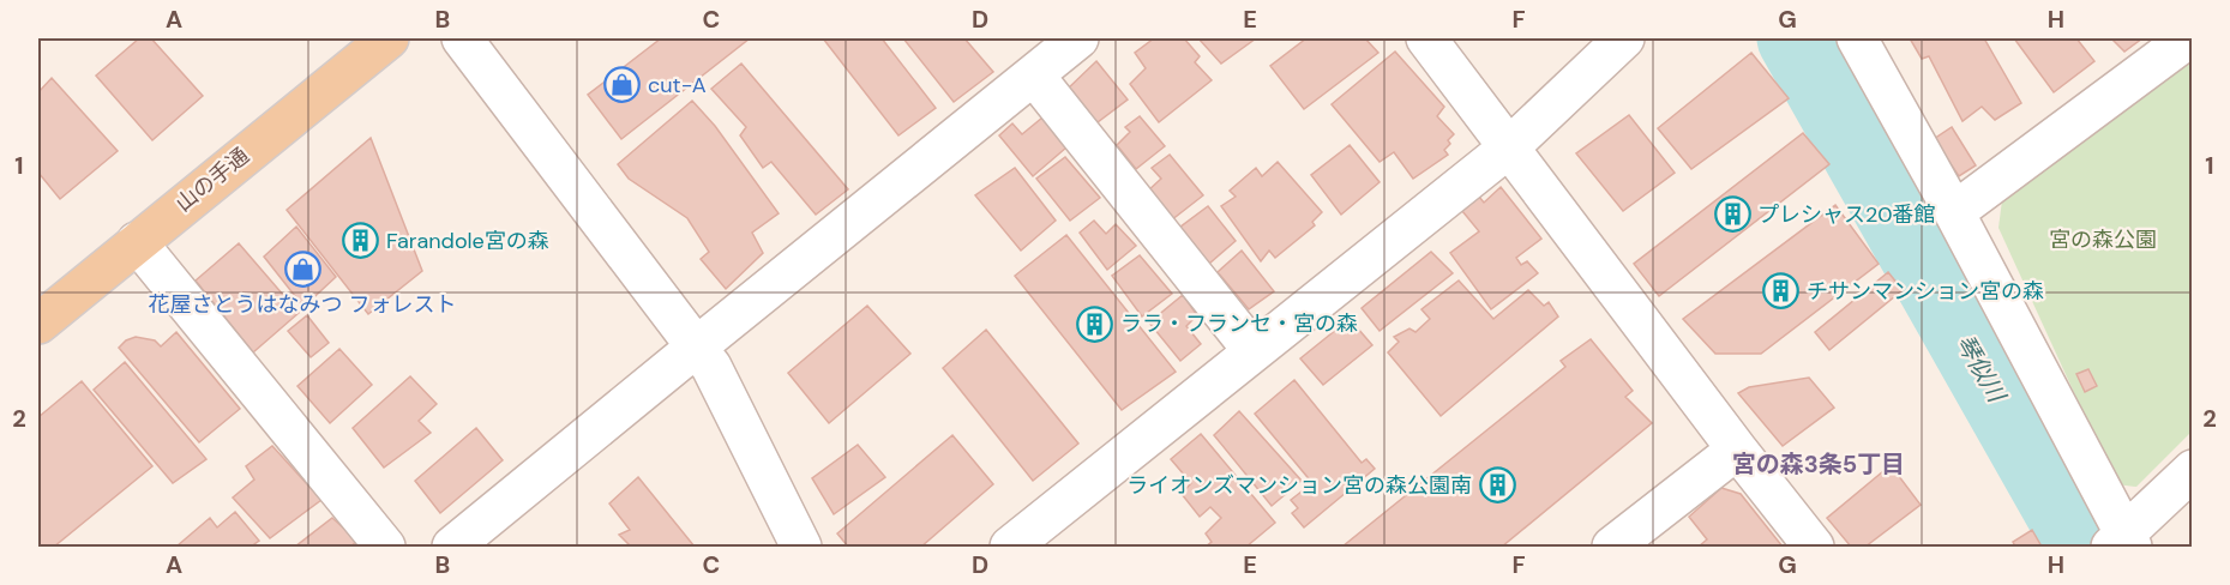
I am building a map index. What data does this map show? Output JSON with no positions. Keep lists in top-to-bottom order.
{
  "streets": {
    "main road": ["山の手通"]
  },
  "districts": ["宮の森3条5丁目"],
  "water": ["琴似川"],
  "parks": ["宮の森公園"],
  "places": {
    "shop": ["cut-A", "花屋さとうはなみつ フォレスト"],
    "building": [
      "プレシャス20番館",
      "Farandole宮の森",
      "チサンマンション宮の森",
      "ララ・フランセ・宮の森",
      "ライオンズマンション宮の森公園南"
    ]
  },
  "grid": {
    "columns": [
      "A",
      "B",
      "C",
      "D",
      "E",
      "F",
      "G",
      "H"
    ],
    "rows": ["1", "2"]
  }
}
